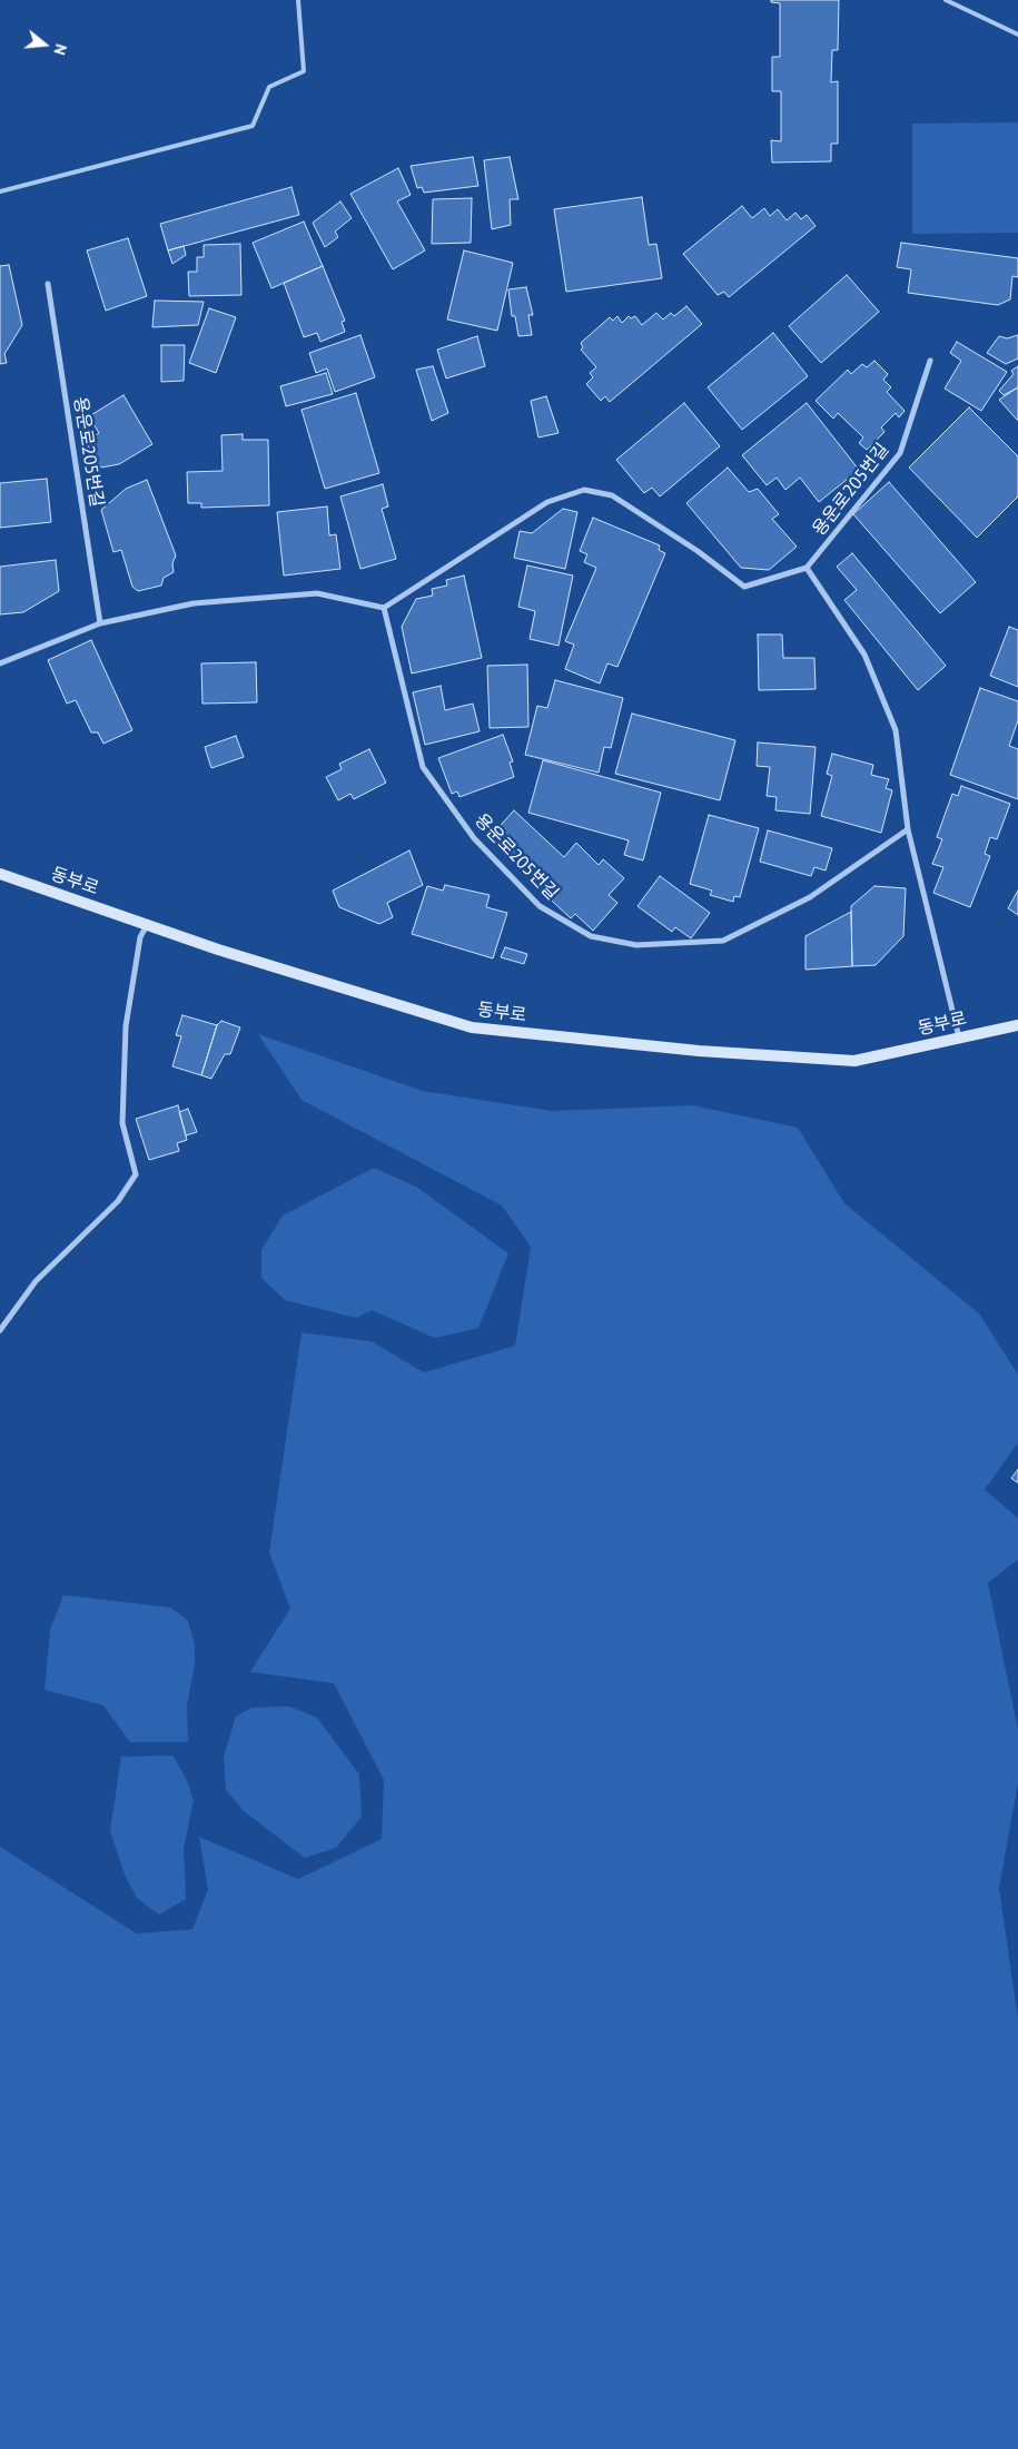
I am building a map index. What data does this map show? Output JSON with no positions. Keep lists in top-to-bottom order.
{
  "streets": {
    "main road": ["동부로"],
    "street": ["용운로205번길"]
  },
  "north": "right"
}
